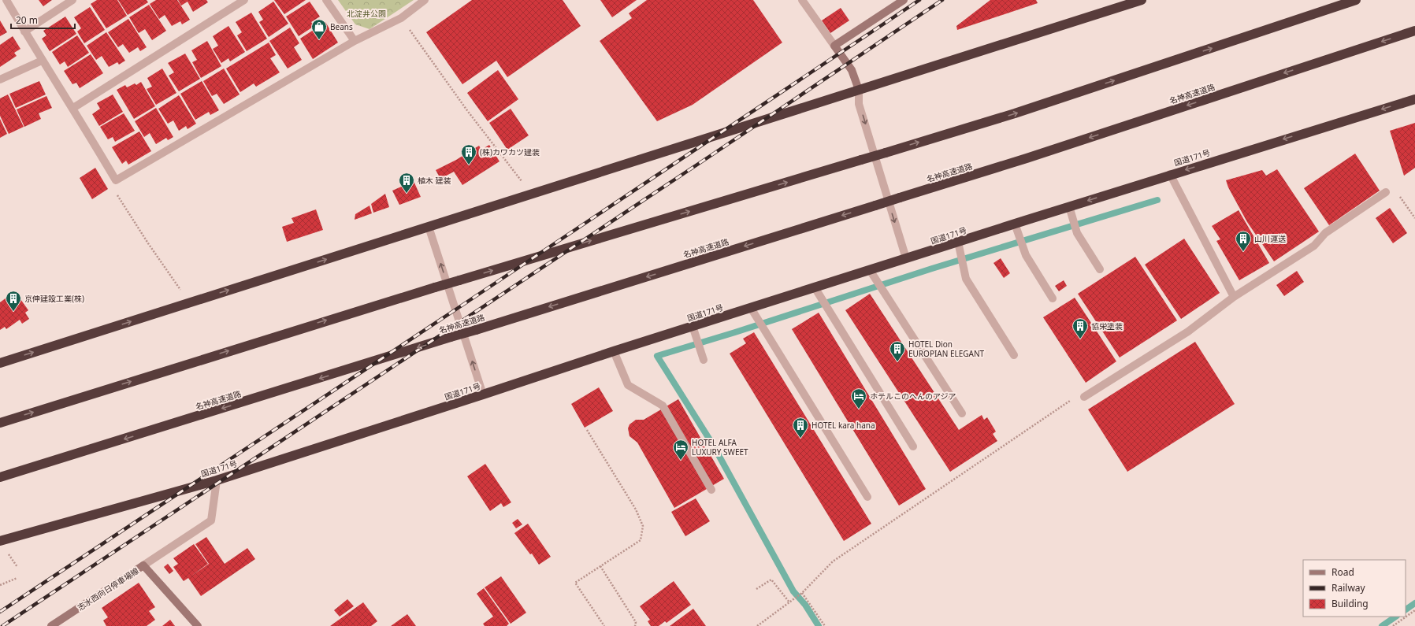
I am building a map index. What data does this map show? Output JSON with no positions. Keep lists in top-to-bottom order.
{
  "streets": {
    "highway": ["名神高速道路", "国道171号"],
    "main road": ["志水西向日停車場線"]
  },
  "parks": ["北淀井公園"],
  "places": {
    "shop": ["Beans"],
    "building": [
      "(株)カワカツ建装",
      "植木 建装",
      "山川運送",
      "京伸建設工業(株)",
      "協栄塗装",
      "HOTEL Dion EUROPIAN ELEGANT",
      "HOTEL kara hana"
    ],
    "hotel": ["ホテルこのへんのアジア", "HOTEL ALFA LUXURY SWEET"]
  },
  "legend": ["Road", "Railway", "Building"],
  "scale_bar": "20 m"
}
